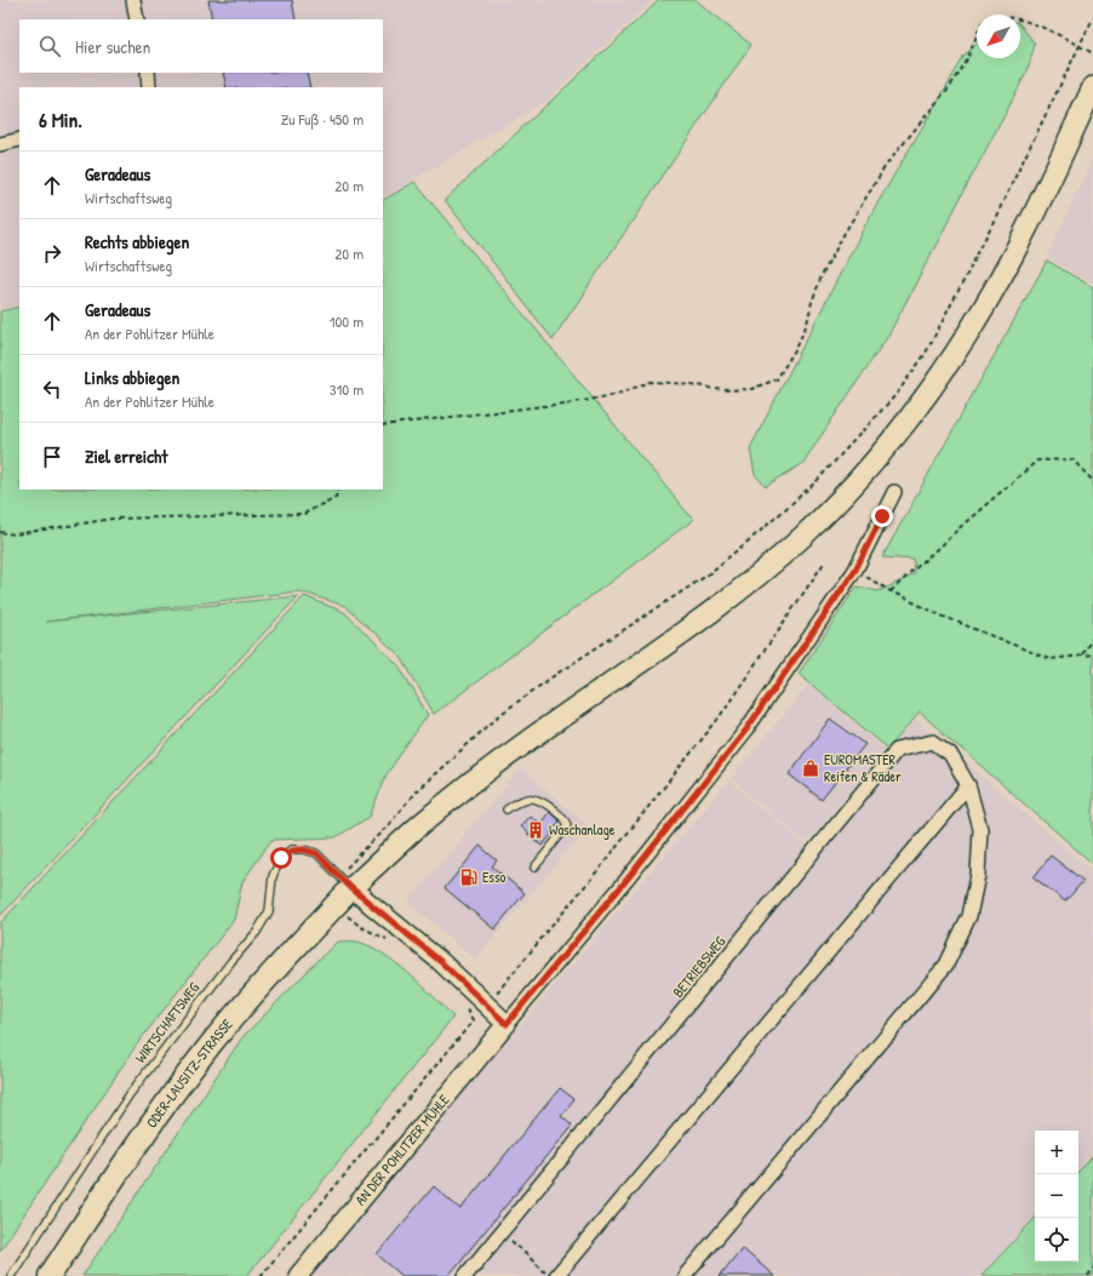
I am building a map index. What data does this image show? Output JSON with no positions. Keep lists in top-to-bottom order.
{
  "streets": {
    "highway": ["ODER-LAUSITZ-STRASSE"],
    "main road": ["AN DER POHLITZER MÜHLE"],
    "street": ["BETRIEBSWEG"],
    "lane": ["WIRTSCHAFTSWEG"]
  },
  "crossings": [
    ["WIRTSCHAFTSWEG", "ODER-LAUSITZ-STRASSE"]
  ],
  "places": {
    "shop": ["EUROMASTER Reifen & Räder"],
    "building": ["Waschanlage"],
    "fuel station": ["Esso"]
  },
  "north": "bottom left",
  "page": {
    "search": "Hier suchen",
    "heading": ["6 Min.", "Zu Fuß · 450 m"],
    "list": [
      ["Geradeaus", "Wirtschaftsweg", "20 m"],
      ["Rechts abbiegen", "Wirtschaftsweg", "20 m"],
      ["Geradeaus", "An der Pohlitzer Mühle", "100 m"],
      ["Links abbiegen", "An der Pohlitzer Mühle", "310 m"],
      "Ziel erreicht"
    ],
    "map_buttons": ["+", "−"]
  }
}
